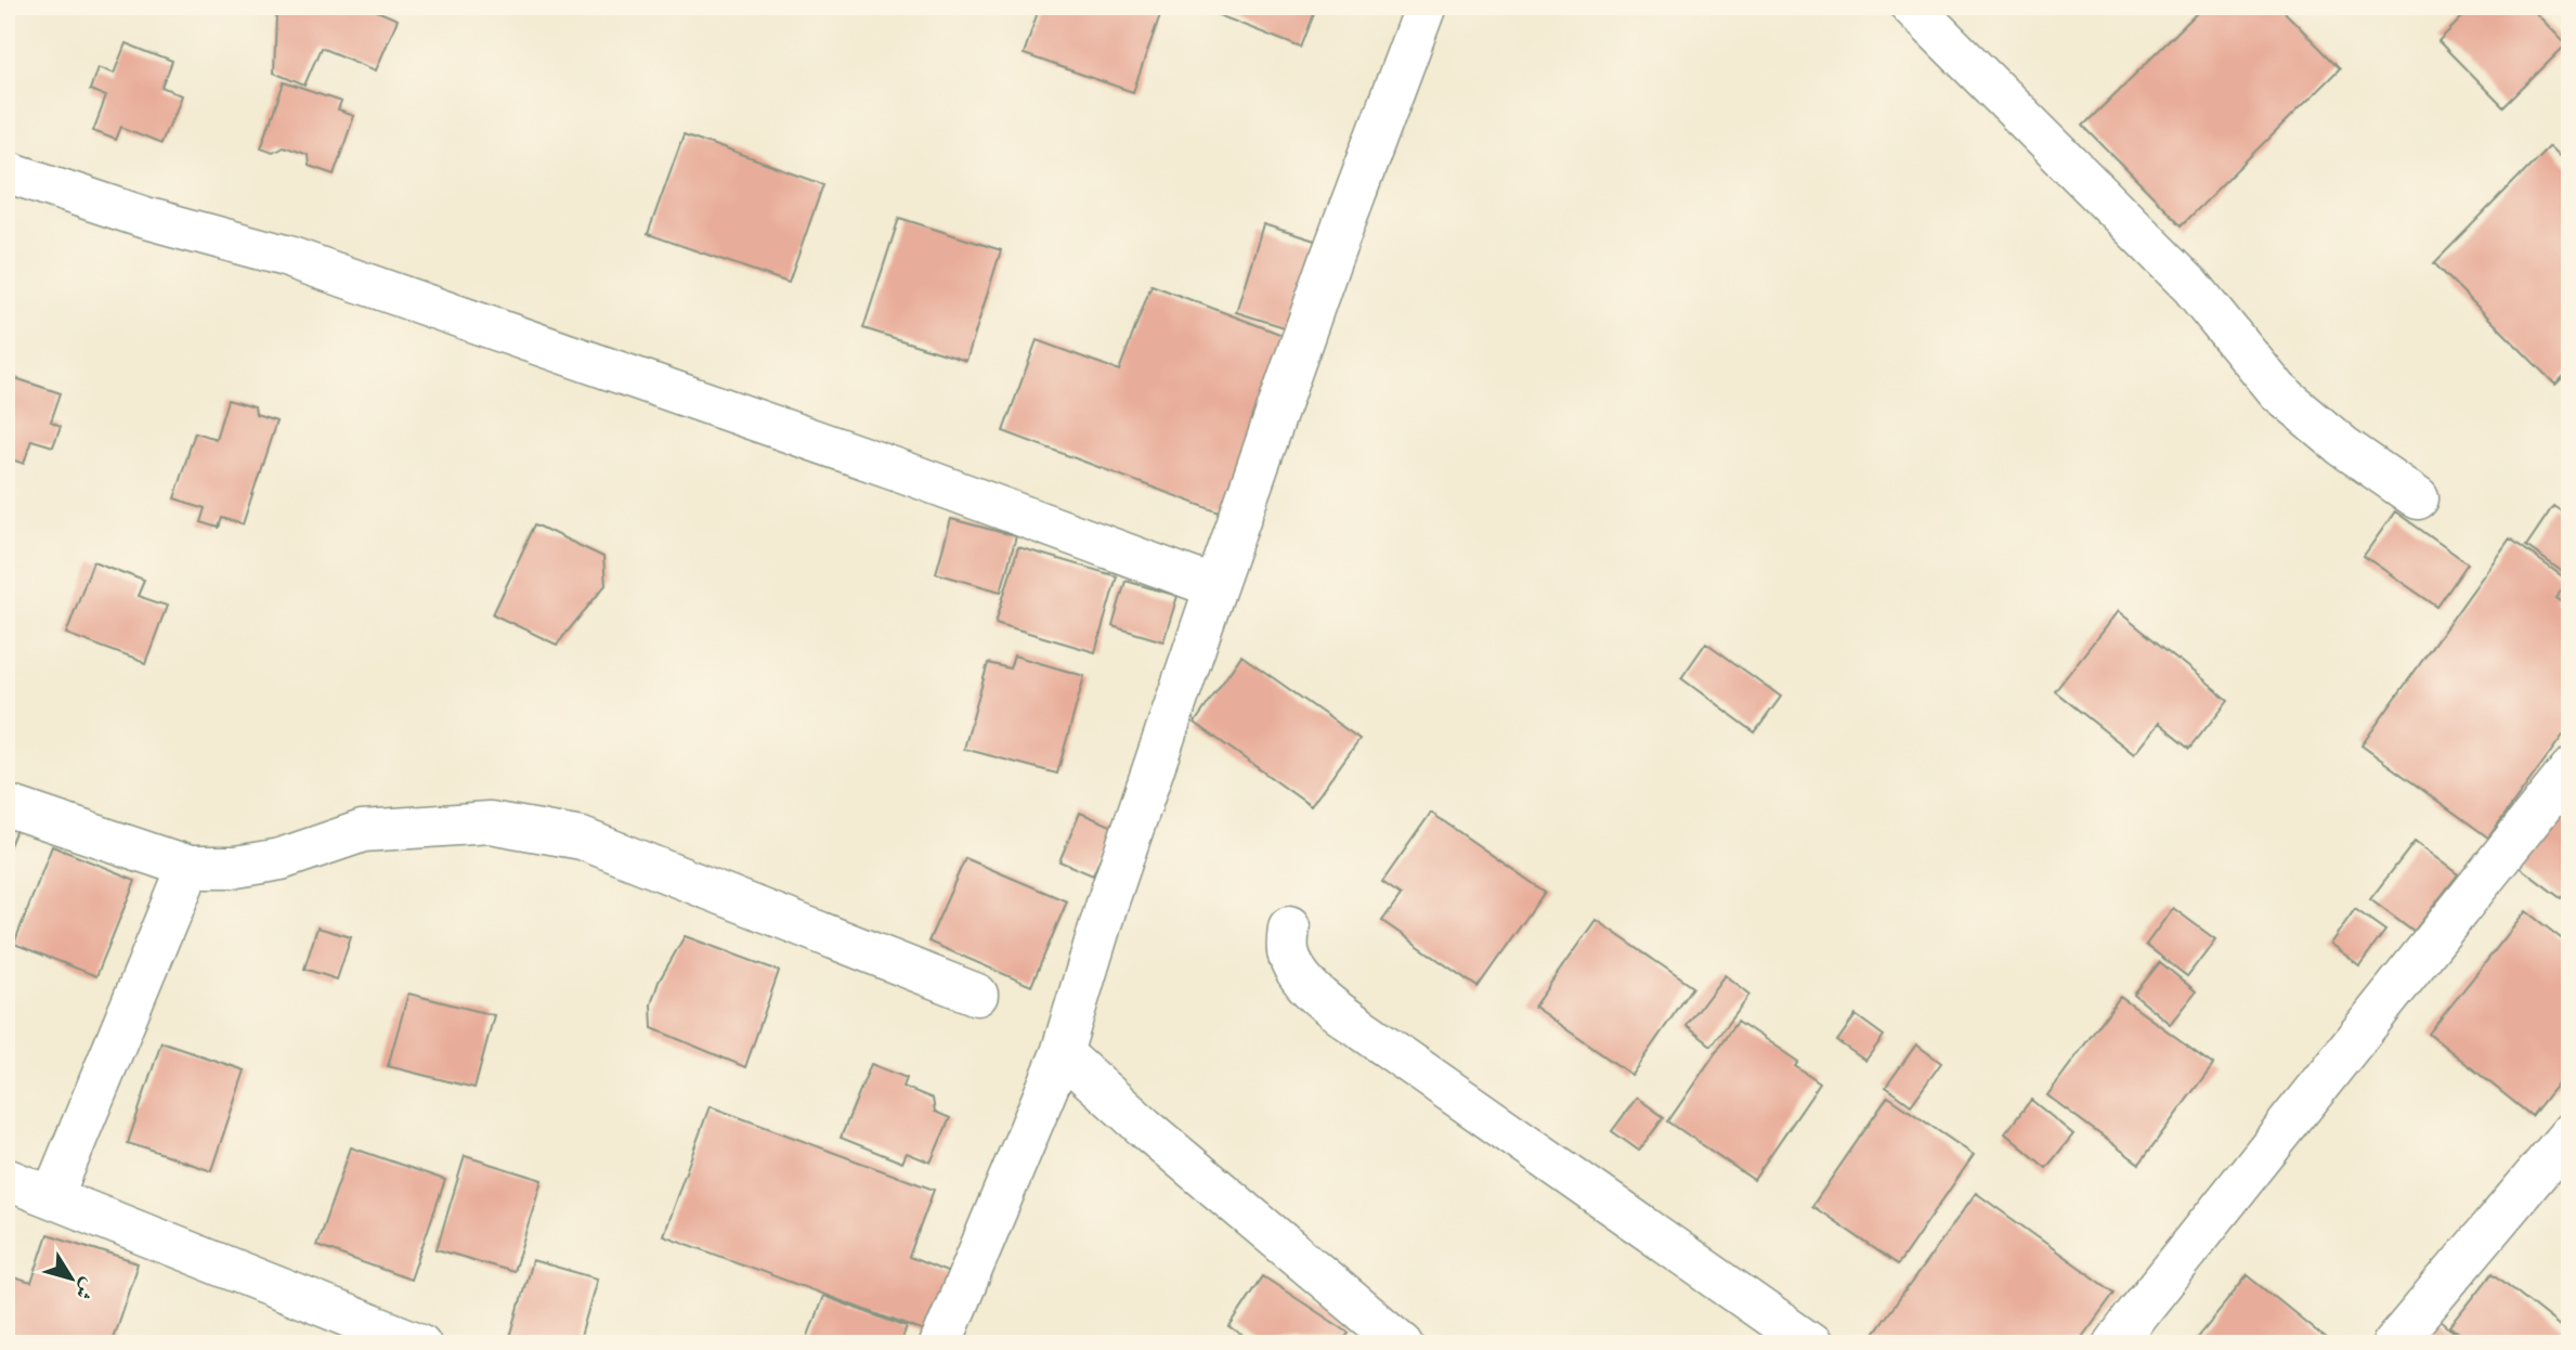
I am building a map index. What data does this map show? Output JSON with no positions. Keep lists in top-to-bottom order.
{
  "north": "bottom right"
}
